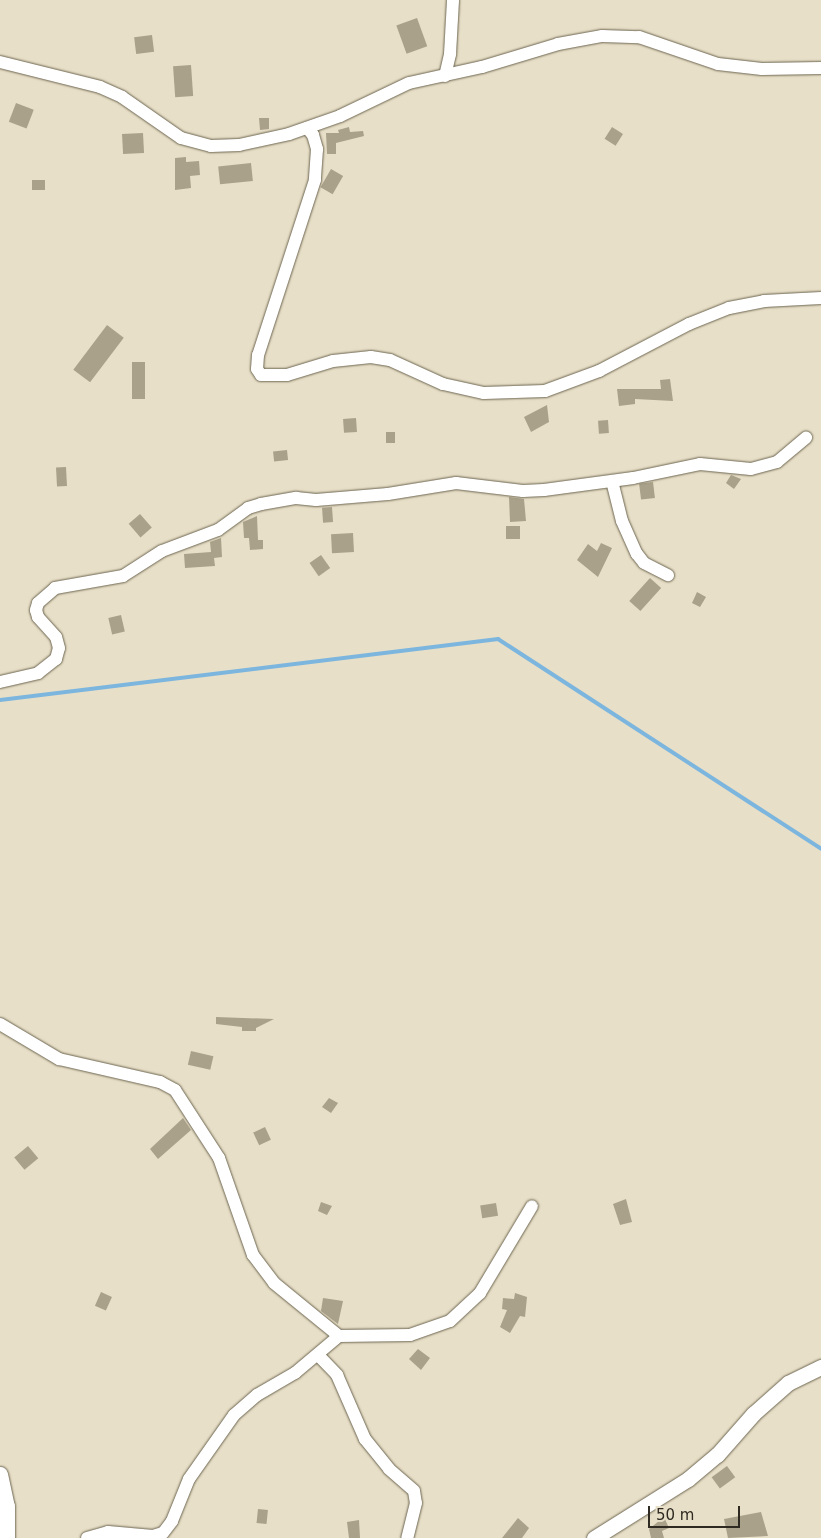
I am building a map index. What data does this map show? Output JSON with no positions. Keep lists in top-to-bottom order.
{
  "scale_bar": "50 m"
}
